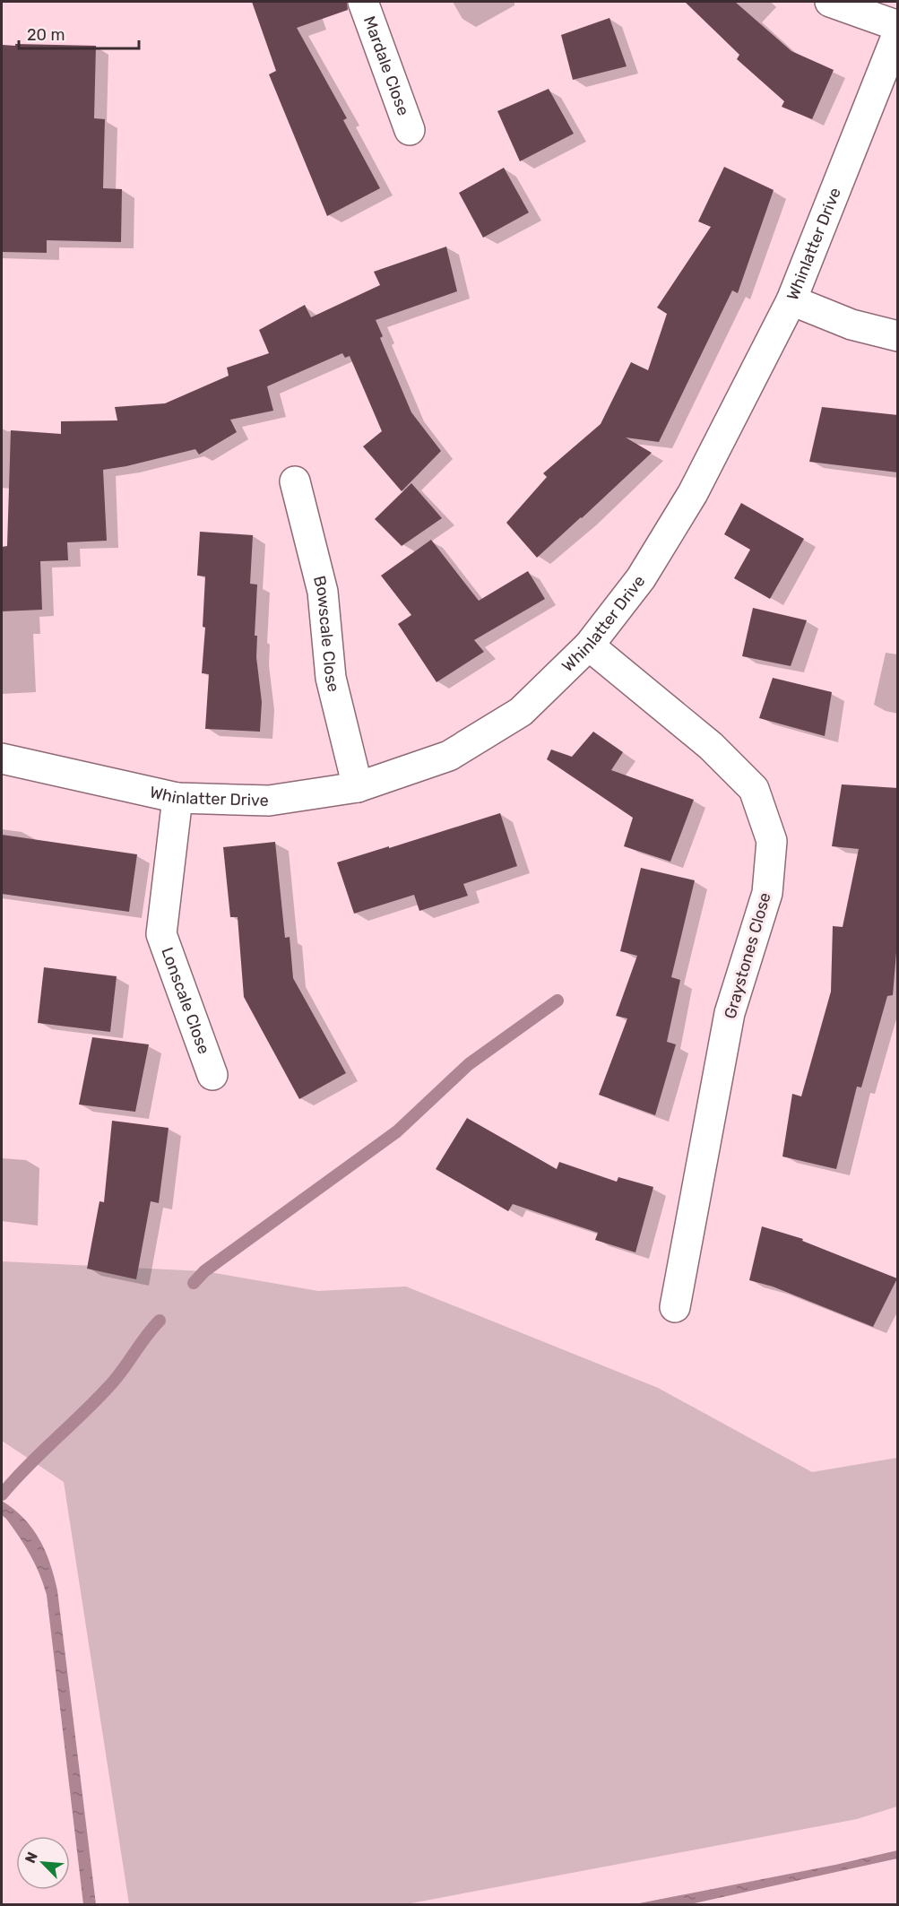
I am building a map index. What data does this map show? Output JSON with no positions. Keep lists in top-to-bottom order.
{
  "streets": {
    "street": [
      "Mardale Close",
      "Whinlatter Drive",
      "Bowscale Close",
      "Graystones Close",
      "Lonscale Close"
    ]
  },
  "crossings": [
    ["Whinlatter Drive", "Bowscale Close"],
    ["Whinlatter Drive", "Graystones Close"],
    ["Whinlatter Drive", "Lonscale Close"]
  ],
  "scale_bar": "20 m",
  "north": "top left"
}
